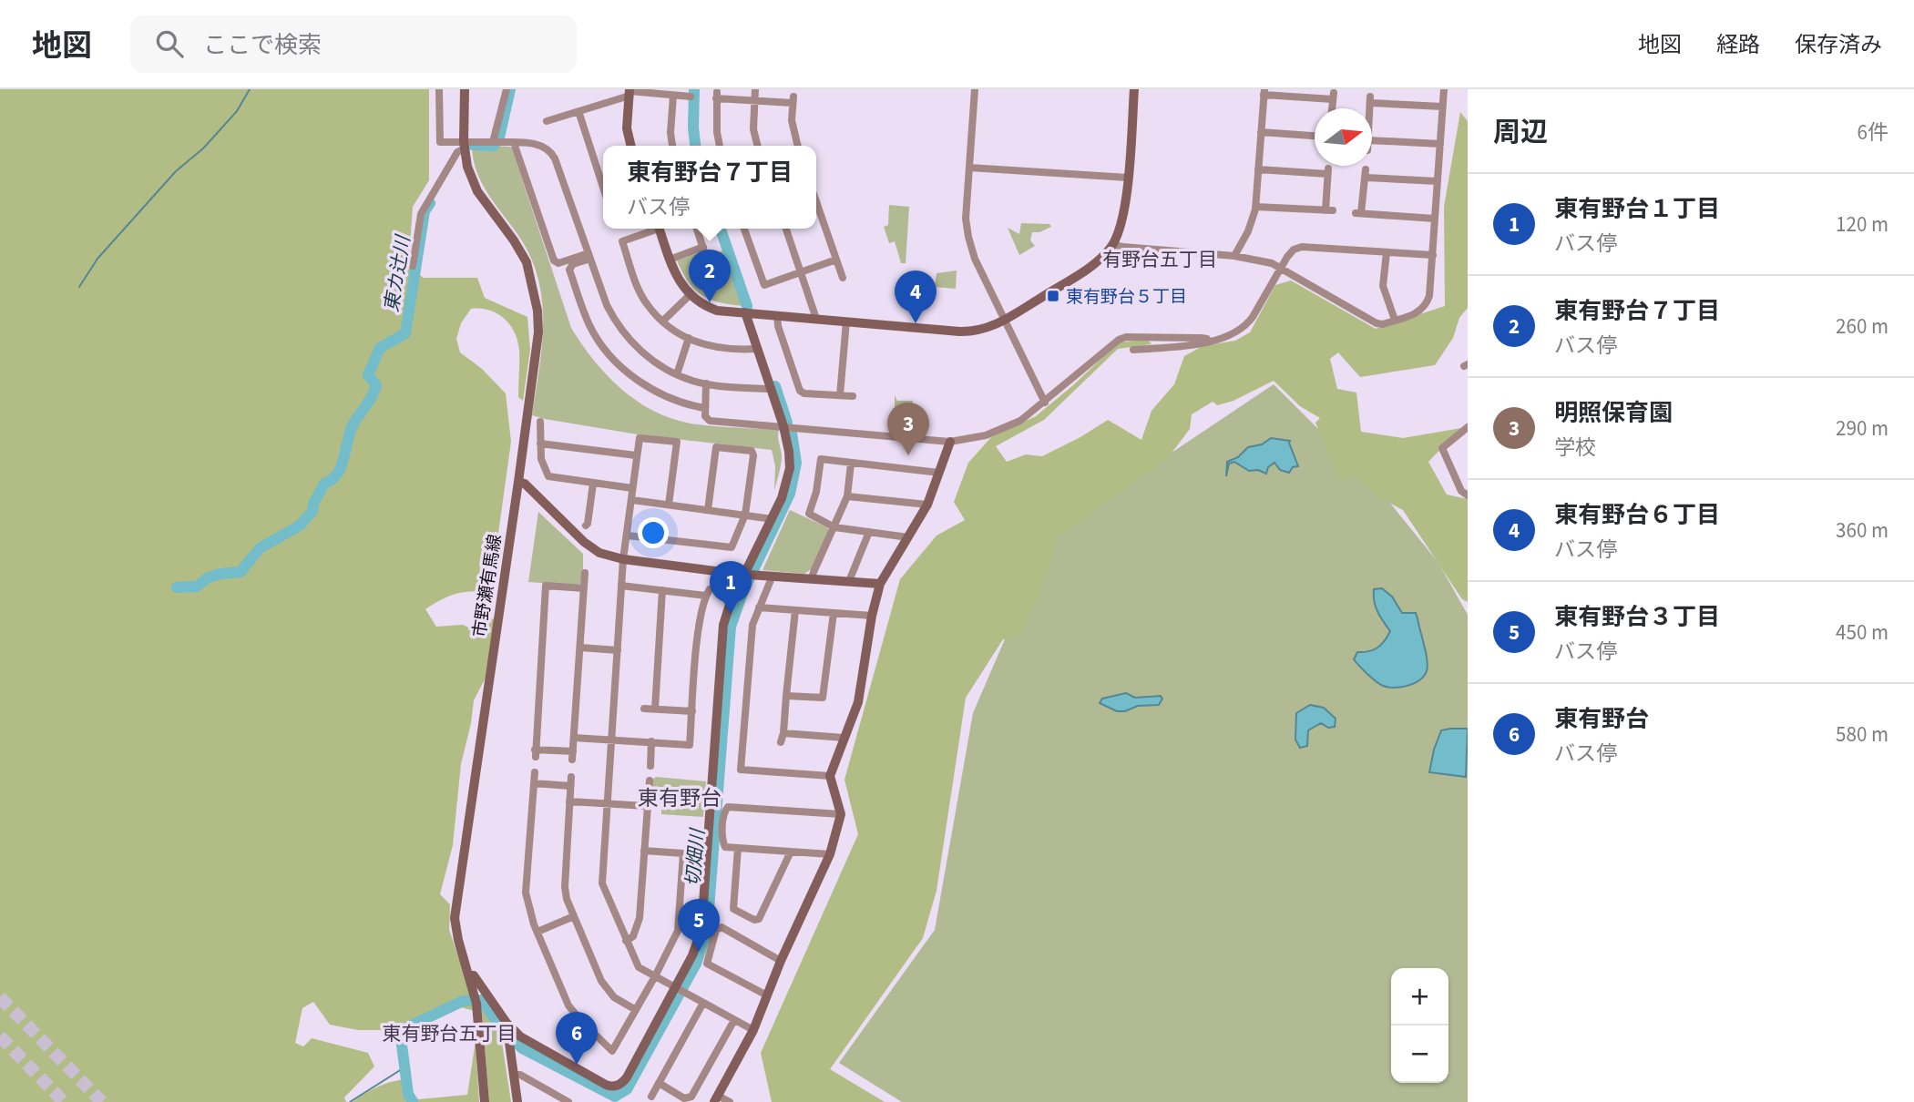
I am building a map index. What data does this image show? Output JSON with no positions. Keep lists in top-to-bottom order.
{
  "streets": {
    "street": ["市野瀬有馬線"]
  },
  "districts": ["有野台五丁目", "東有野台", "東有野台五丁目"],
  "water": ["東カ辻川", "切畑川"],
  "places": {
    "transit": ["東有野台５丁目"]
  },
  "north": "right",
  "page": {
    "header": "地図",
    "search": "ここで検索",
    "nav": ["地図", "経路", "保存済み"],
    "heading": ["周辺", "6件"],
    "popup": ["東有野台７丁目", "バス停"],
    "list": [
      {
        "mark": "1",
        "name": "東有野台１丁目",
        "note": "バス停",
        "value": "120 m"
      },
      {
        "mark": "2",
        "name": "東有野台７丁目",
        "note": "バス停",
        "value": "260 m"
      },
      {
        "mark": "3",
        "name": "明照保育園",
        "note": "学校",
        "value": "290 m"
      },
      {
        "mark": "4",
        "name": "東有野台６丁目",
        "note": "バス停",
        "value": "360 m"
      },
      {
        "mark": "5",
        "name": "東有野台３丁目",
        "note": "バス停",
        "value": "450 m"
      },
      {
        "mark": "6",
        "name": "東有野台",
        "note": "バス停",
        "value": "580 m"
      }
    ],
    "pins": [
      "2",
      "4",
      "3",
      "1",
      "5",
      "6"
    ],
    "map_buttons": ["+", "−"]
  }
}
